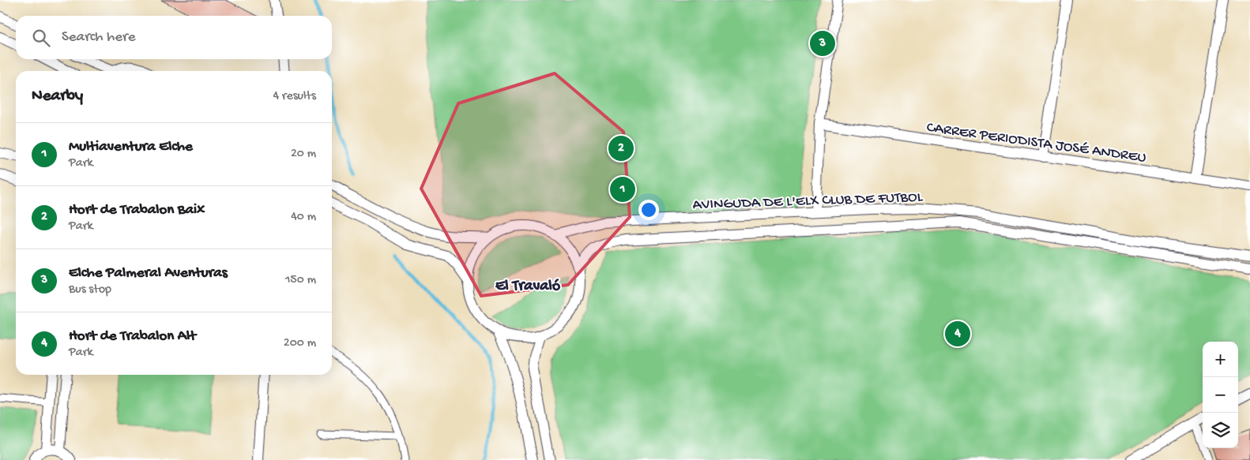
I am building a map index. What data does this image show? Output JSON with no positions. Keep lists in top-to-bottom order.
{
  "streets": {
    "street": ["CARRER PERIODISTA JOSÉ ANDREU", "AVINGUDA DE L'ELX CLUB DE FUTBOL"]
  },
  "districts": ["El Travaló"],
  "page": {
    "search": "Search here",
    "pins": [
      "3",
      "2",
      "1",
      "4"
    ],
    "heading": ["Nearby", "4 results"],
    "list": [
      {
        "mark": "1",
        "name": "Multiaventura Elche",
        "note": "Park",
        "value": "20 m"
      },
      {
        "mark": "2",
        "name": "Hort de Trabalon Baix",
        "note": "Park",
        "value": "40 m"
      },
      {
        "mark": "3",
        "name": "Elche Palmeral Aventuras",
        "note": "Bus stop",
        "value": "150 m"
      },
      {
        "mark": "4",
        "name": "Hort de Trabalon Alt",
        "note": "Park",
        "value": "200 m"
      }
    ],
    "map_buttons": ["+", "−"]
  }
}
